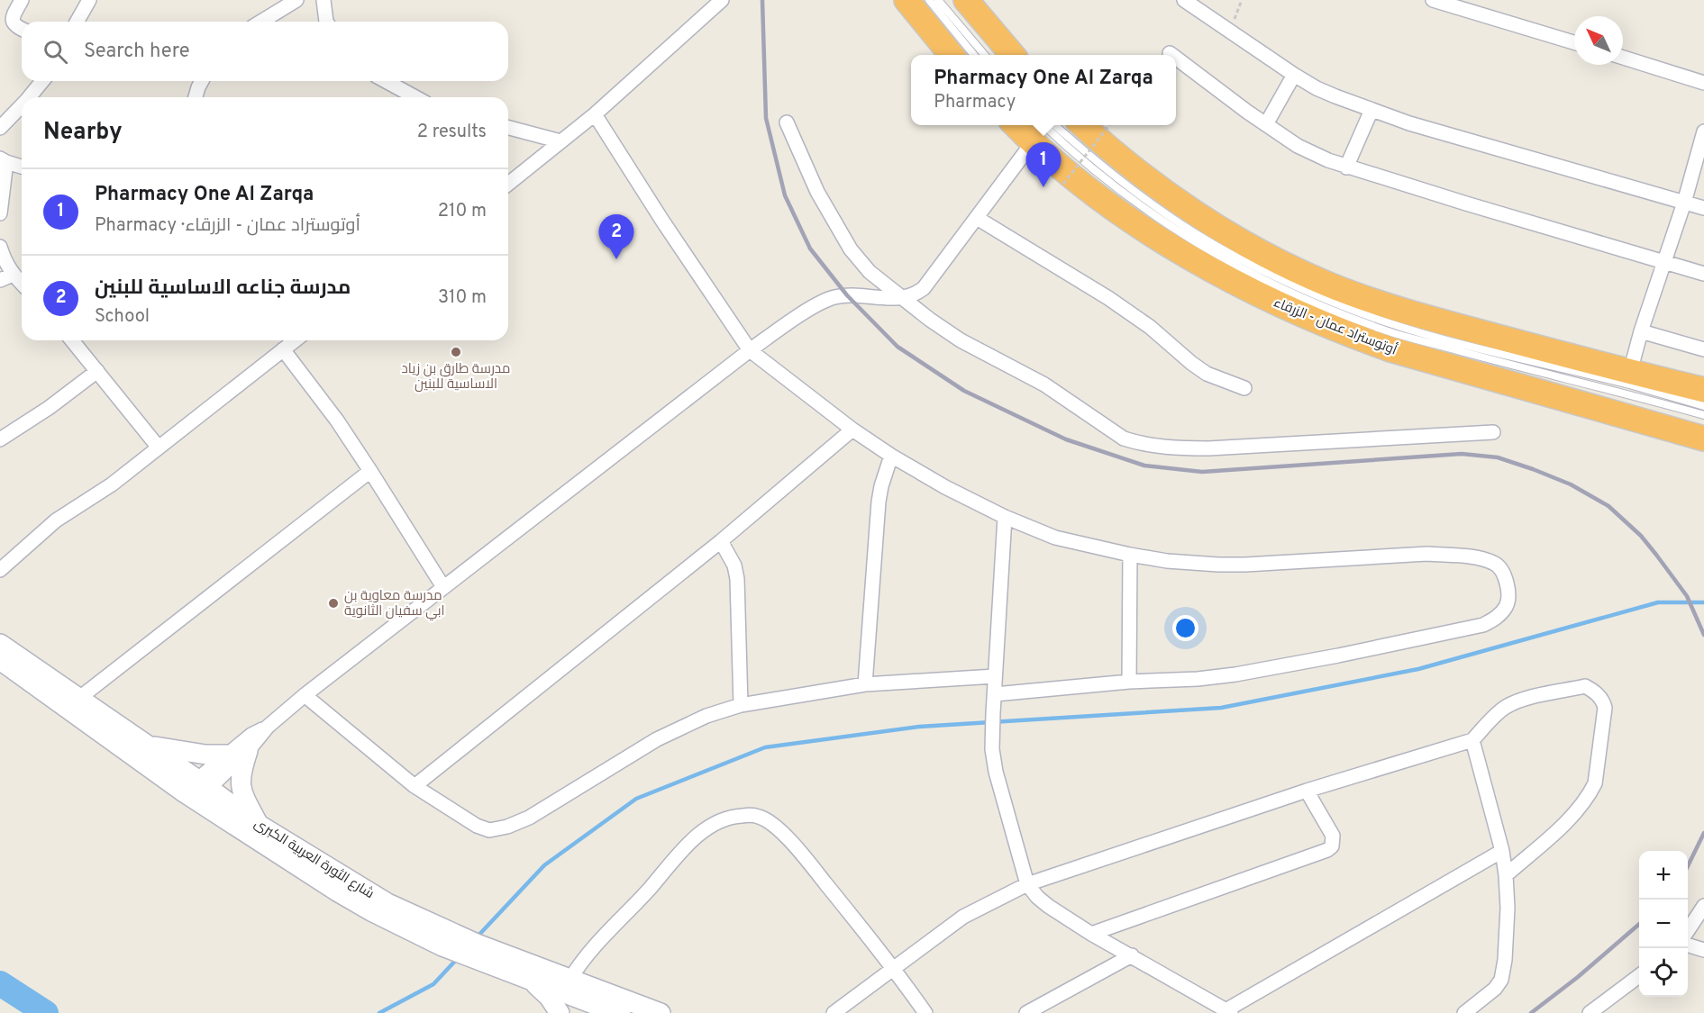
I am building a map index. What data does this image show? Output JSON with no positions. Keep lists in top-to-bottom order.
{
  "streets": {
    "highway": ["أوتوستراد عمان - الزرقاء"],
    "main road": ["شارع الثورة العربية الكبرى"]
  },
  "places": ["مدرسة طارق بن زياد الاساسية للبنين", "مدرسة معاوية بن ابي سفيان الثانوية"],
  "north": "top left",
  "page": {
    "search": "Search here",
    "popup": ["Pharmacy One Al Zarqa", "Pharmacy"],
    "heading": ["Nearby", "2 results"],
    "pins": ["1", "2"],
    "list": [
      {
        "mark": "1",
        "name": "Pharmacy One Al Zarqa",
        "note": "Pharmacy · أوتوستراد عمان - الزرقاء",
        "value": "210 m"
      },
      {
        "mark": "2",
        "name": "مدرسة جناعه الاساسية للبنين",
        "note": "School",
        "value": "310 m"
      }
    ],
    "map_buttons": ["+", "−"]
  }
}
